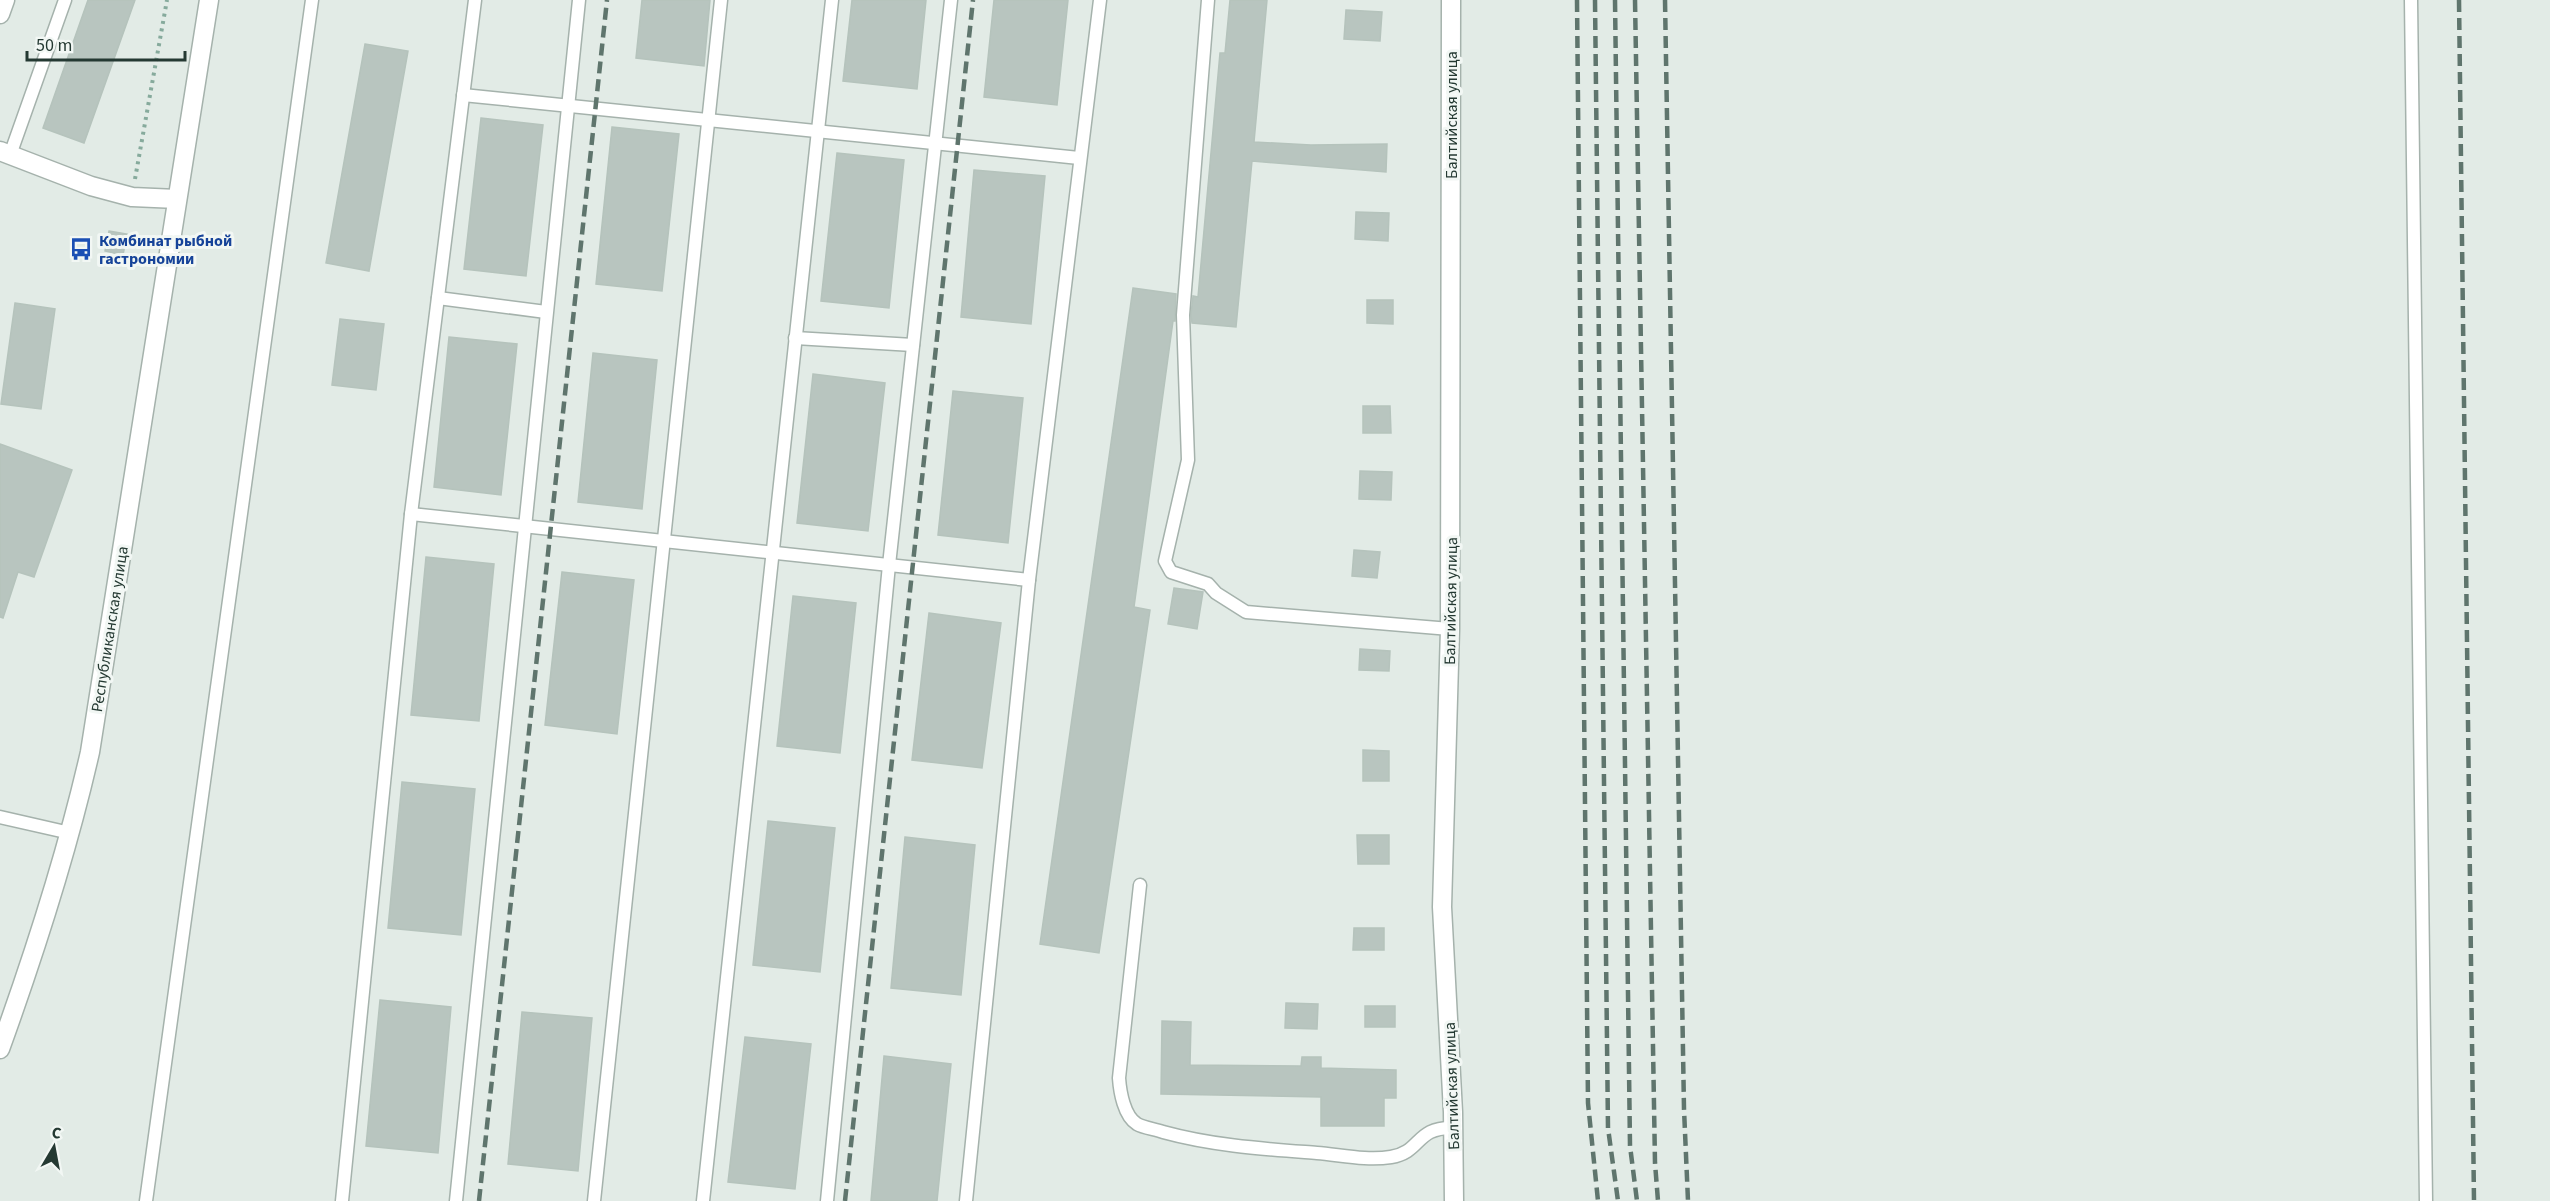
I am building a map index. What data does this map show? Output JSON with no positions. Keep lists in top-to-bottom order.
{
  "streets": {
    "street": ["Балтийская улица", "Республиканская улица"]
  },
  "places": {
    "bus stop": ["Комбинат рыбной гастрономии"]
  },
  "scale_bar": "50 m",
  "north": "top"
}
